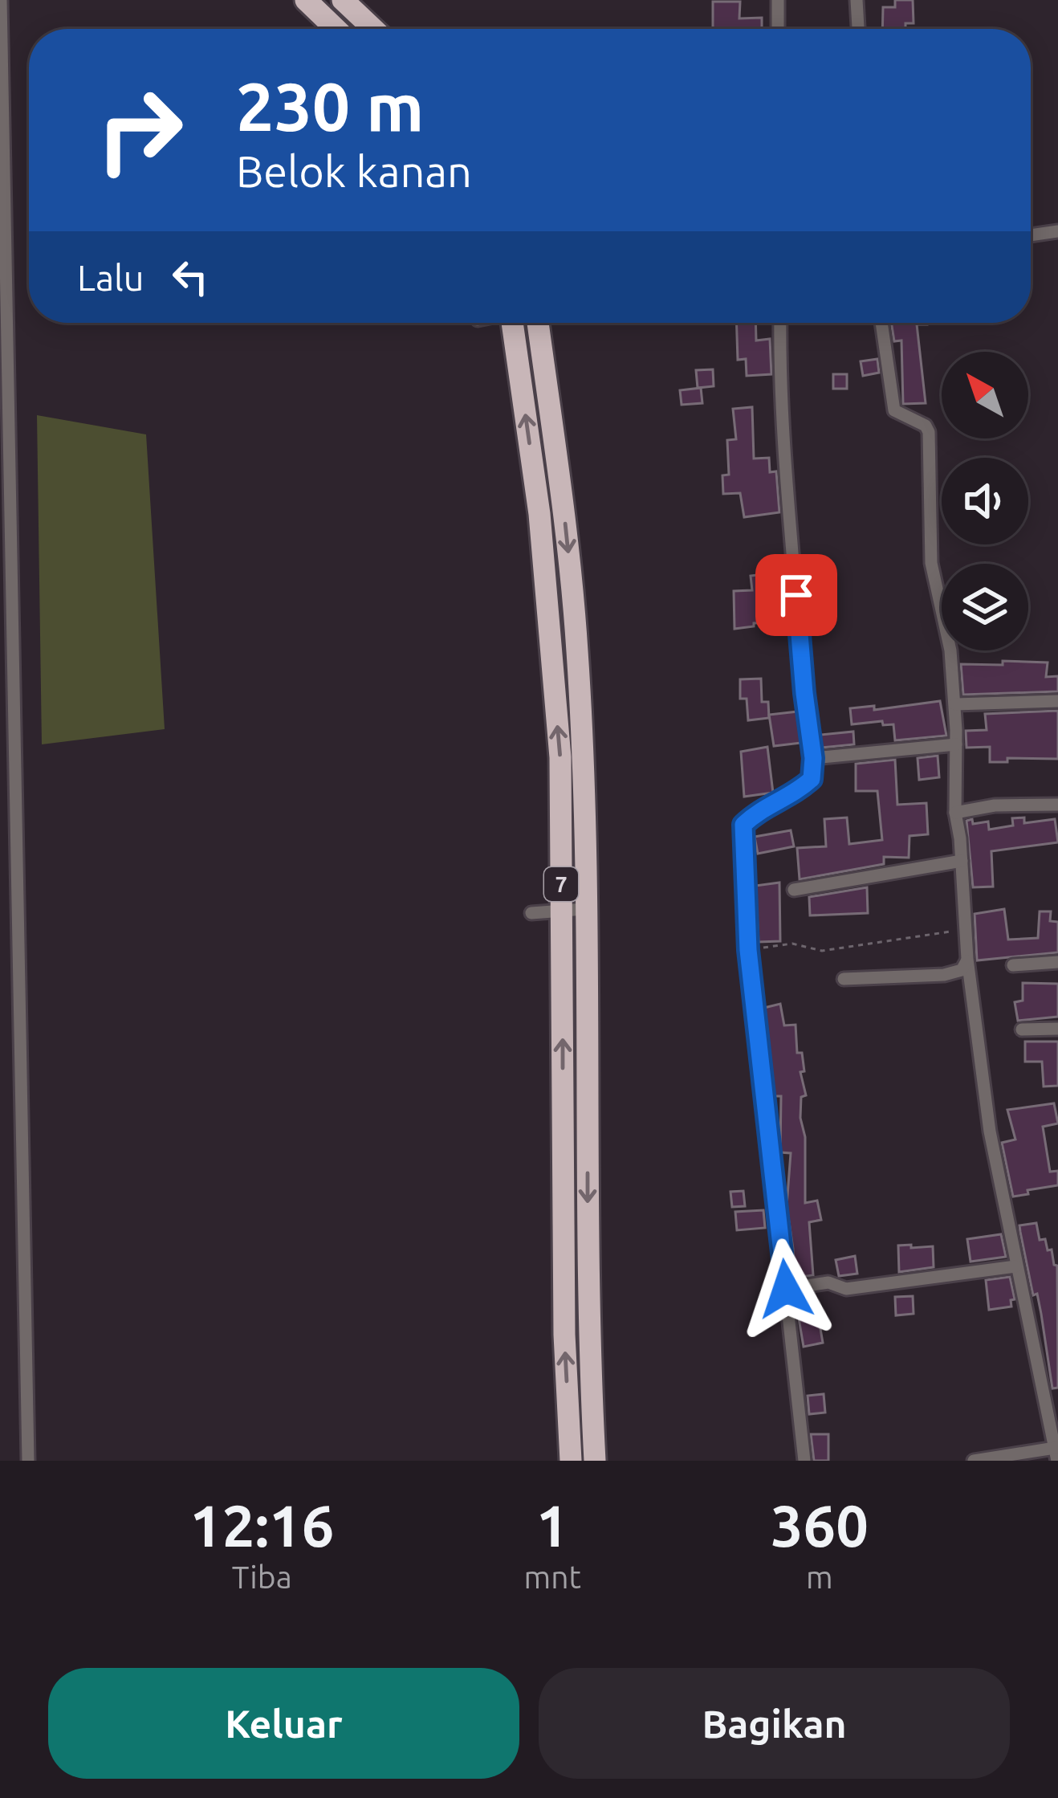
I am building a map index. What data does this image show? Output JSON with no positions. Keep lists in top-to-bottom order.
{
  "streets": {
    "highway": ["7"]
  },
  "north": "top left",
  "page": {
    "turn": ["230 m", "Belok kanan"],
    "then": "Lalu",
    "eta": [
      "12:16",
      "Tiba",
      "1",
      "mnt",
      "360",
      "m"
    ],
    "buttons": ["Keluar", "Bagikan"]
  }
}
